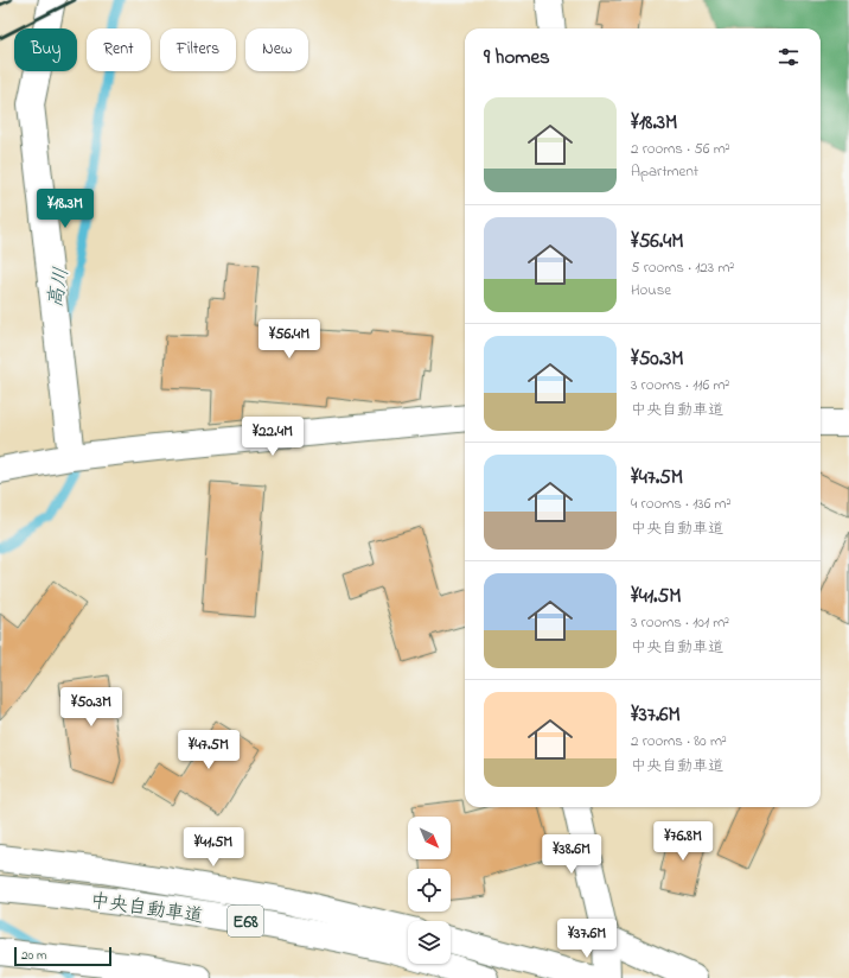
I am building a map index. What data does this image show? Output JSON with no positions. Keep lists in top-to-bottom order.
{
  "streets": {
    "main road": ["中央自動車道", "E68"]
  },
  "water": ["高川"],
  "scale_bar": "20 m",
  "north": "bottom right",
  "page": {
    "chip": [
      "Buy",
      "Rent",
      "Filters",
      "New"
    ],
    "heading": "9 homes",
    "list": [
      {
        "name": "¥18.3M",
        "note": "2 rooms · 56 m² · Apartment"
      },
      {
        "name": "¥56.4M",
        "note": "5 rooms · 123 m² · House"
      },
      {
        "name": "¥50.3M",
        "note": "3 rooms · 116 m² · 中央自動車道"
      },
      {
        "name": "¥47.5M",
        "note": "4 rooms · 136 m² · 中央自動車道"
      },
      {
        "name": "¥41.5M",
        "note": "3 rooms · 101 m² · 中央自動車道"
      },
      {
        "name": "¥37.6M",
        "note": "2 rooms · 80 m² · 中央自動車道"
      }
    ],
    "price": [
      "¥18.3M",
      "¥56.4M",
      "¥22.4M",
      "¥50.3M",
      "¥47.5M",
      "¥76.8M",
      "¥41.5M",
      "¥38.6M",
      "¥37.6M"
    ],
    "scale": "20 m"
  }
}
